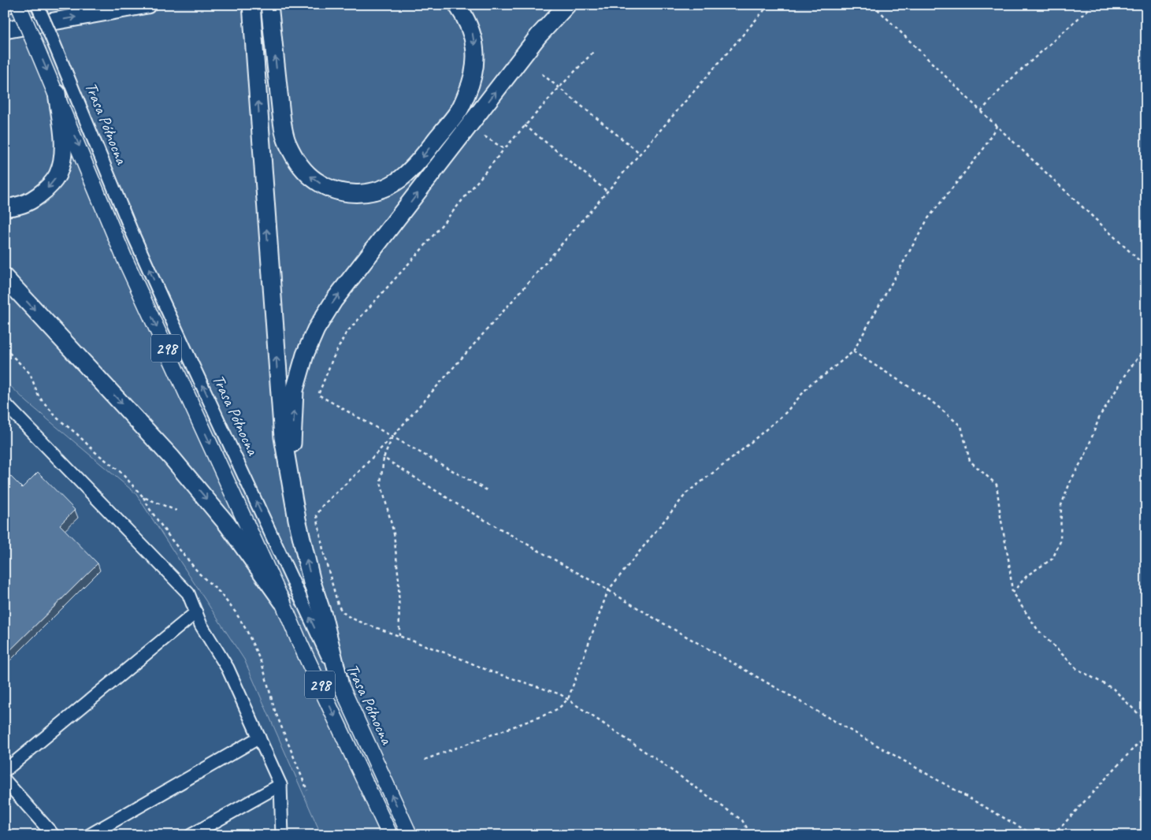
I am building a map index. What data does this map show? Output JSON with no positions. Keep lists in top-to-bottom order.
{
  "streets": {
    "main road": ["Trasa Północna", "298"]
  }
}
